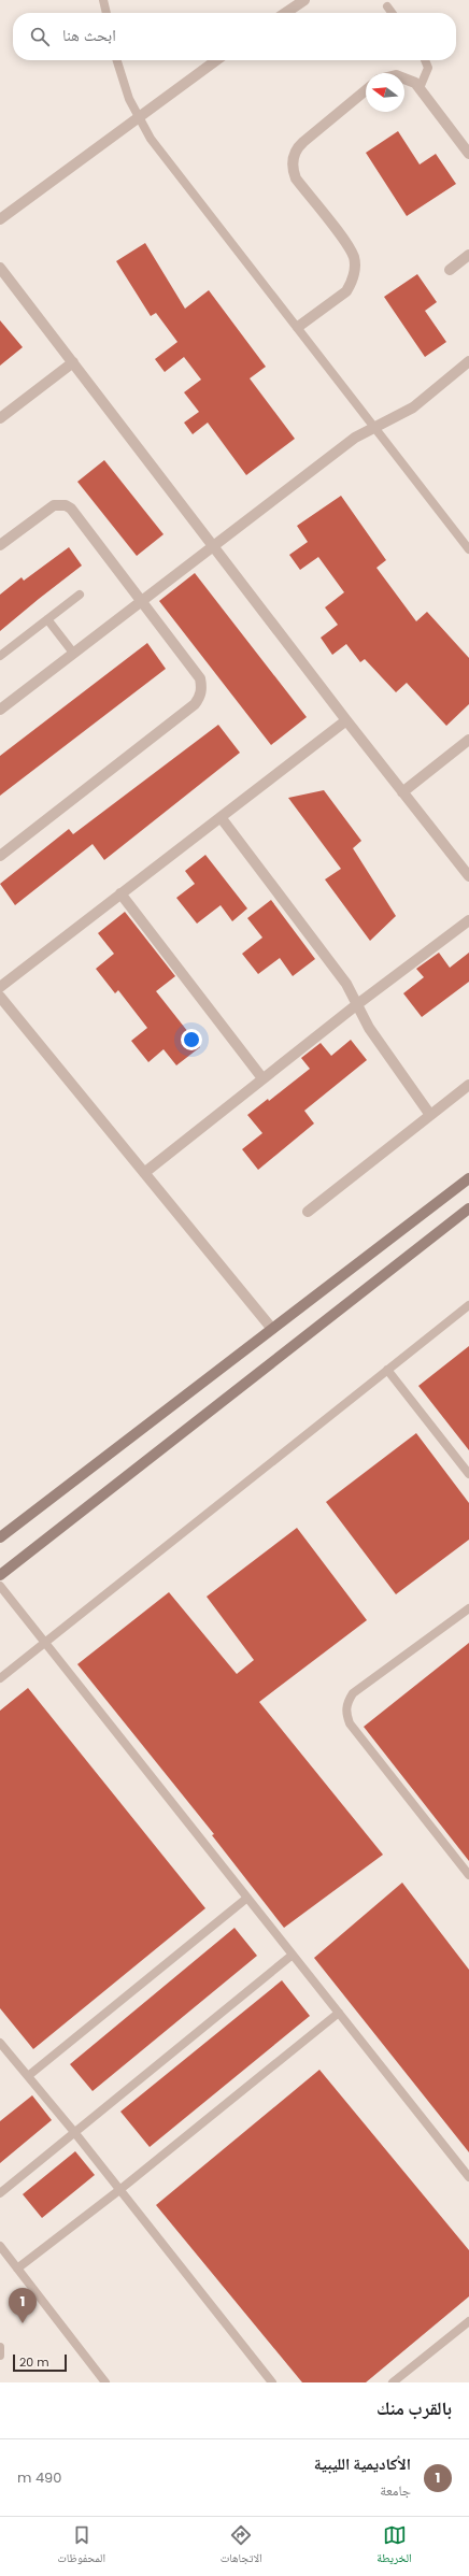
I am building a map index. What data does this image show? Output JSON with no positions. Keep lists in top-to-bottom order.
{
  "scale_bar": "20 m",
  "north": "left",
  "page": {
    "search": "ابحث هنا",
    "pins": "1",
    "scale": "20 m",
    "heading": "بالقرب منك",
    "list": [
      {
        "mark": "1",
        "name": "الأكاديمية الليبية",
        "note": "جامعة",
        "value": "490 m"
      }
    ],
    "nav": ["الخريطة", "الاتجاهات", "المحفوظات"]
  }
}
